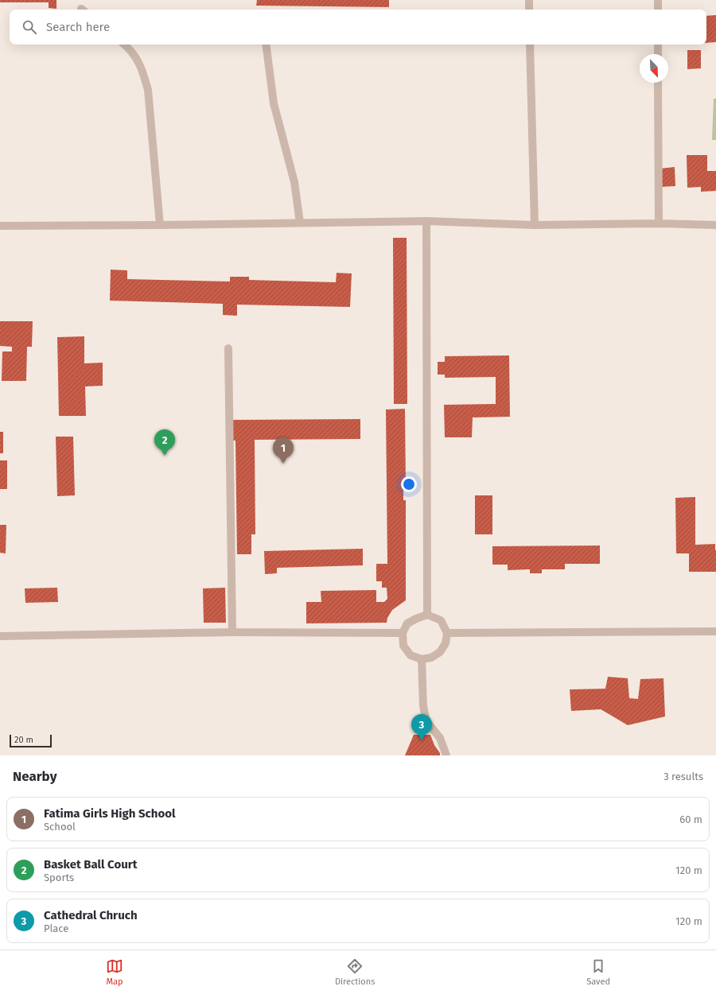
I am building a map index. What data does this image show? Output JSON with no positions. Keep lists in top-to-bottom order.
{
  "scale_bar": "20 m",
  "north": "bottom right",
  "page": {
    "search": "Search here",
    "pins": ["2", "1", "3"],
    "scale": "20 m",
    "heading": ["Nearby", "3 results"],
    "list": [
      {
        "mark": "1",
        "name": "Fatima Girls High School",
        "note": "School",
        "value": "60 m"
      },
      {
        "mark": "2",
        "name": "Basket Ball Court",
        "note": "Sports",
        "value": "120 m"
      },
      {
        "mark": "3",
        "name": "Cathedral Chruch",
        "note": "Place",
        "value": "120 m"
      }
    ],
    "nav": ["Map", "Directions", "Saved"]
  }
}
